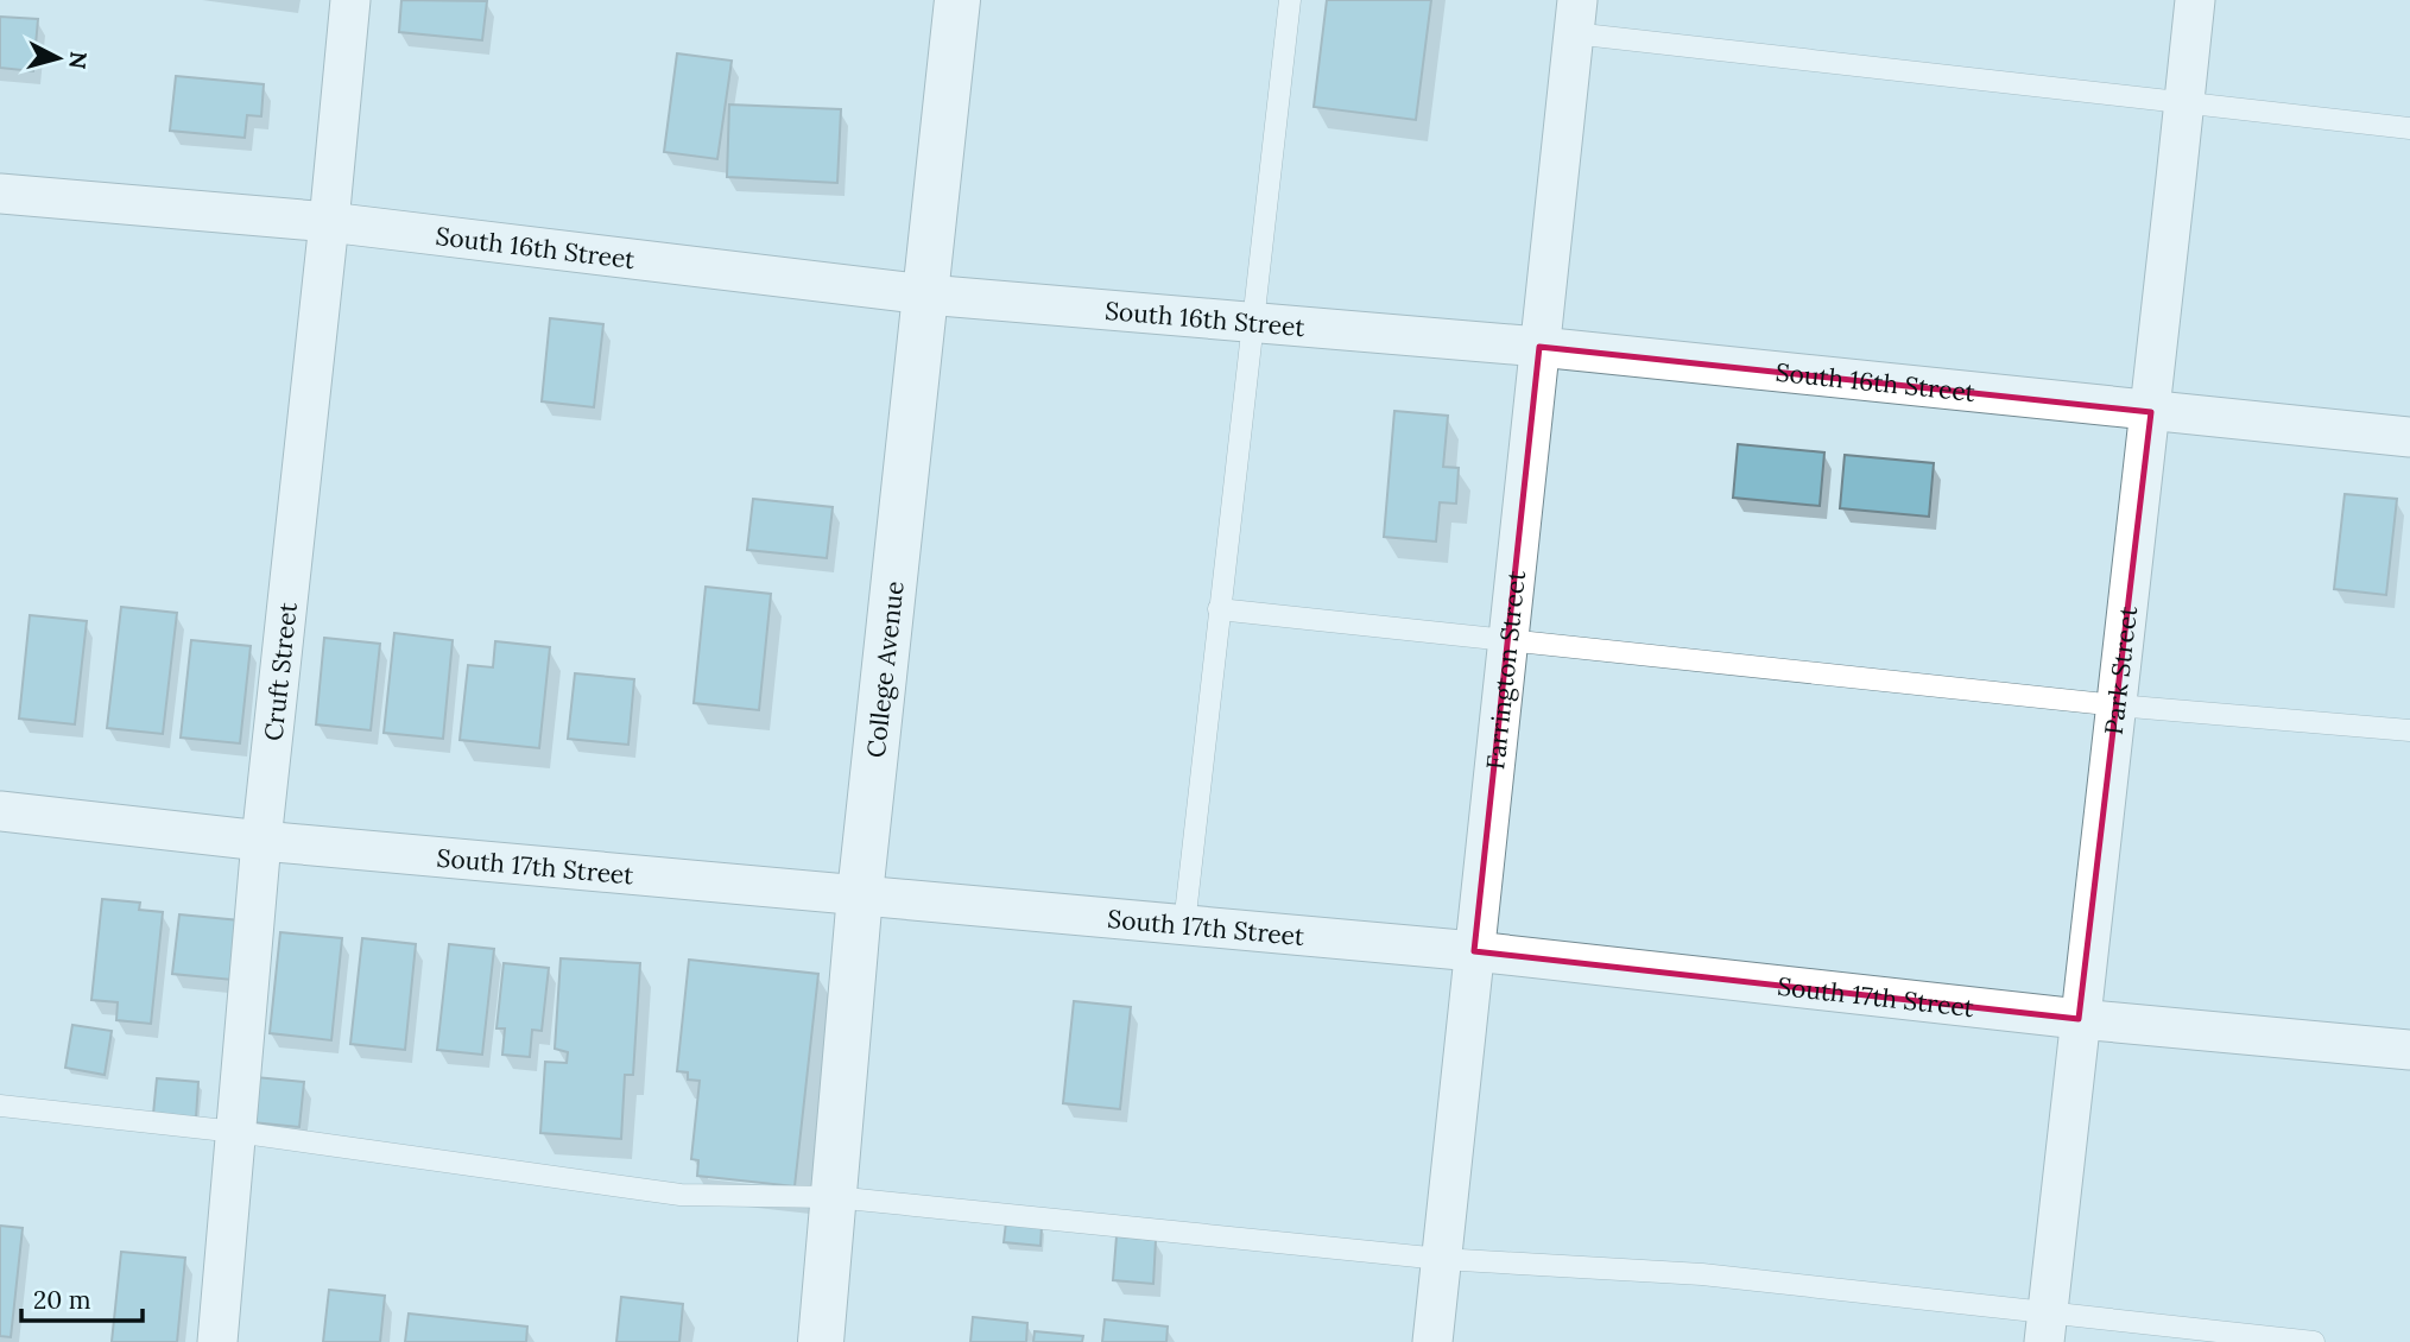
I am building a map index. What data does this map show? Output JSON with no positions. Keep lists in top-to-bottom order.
{
  "streets": {
    "street": [
      "South 16th Street",
      "Cruft Street",
      "College Avenue",
      "Farrington Street",
      "Park Street",
      "South 17th Street"
    ]
  },
  "crossings": [
    ["South 16th Street", "Cruft Street"],
    ["South 16th Street", "College Avenue"],
    ["South 16th Street", "Farrington Street"],
    ["South 16th Street", "Park Street"],
    ["Cruft Street", "South 17th Street"],
    ["College Avenue", "South 17th Street"],
    ["Farrington Street", "South 17th Street"],
    ["Park Street", "South 17th Street"]
  ],
  "scale_bar": "20 m",
  "north": "right"
}
